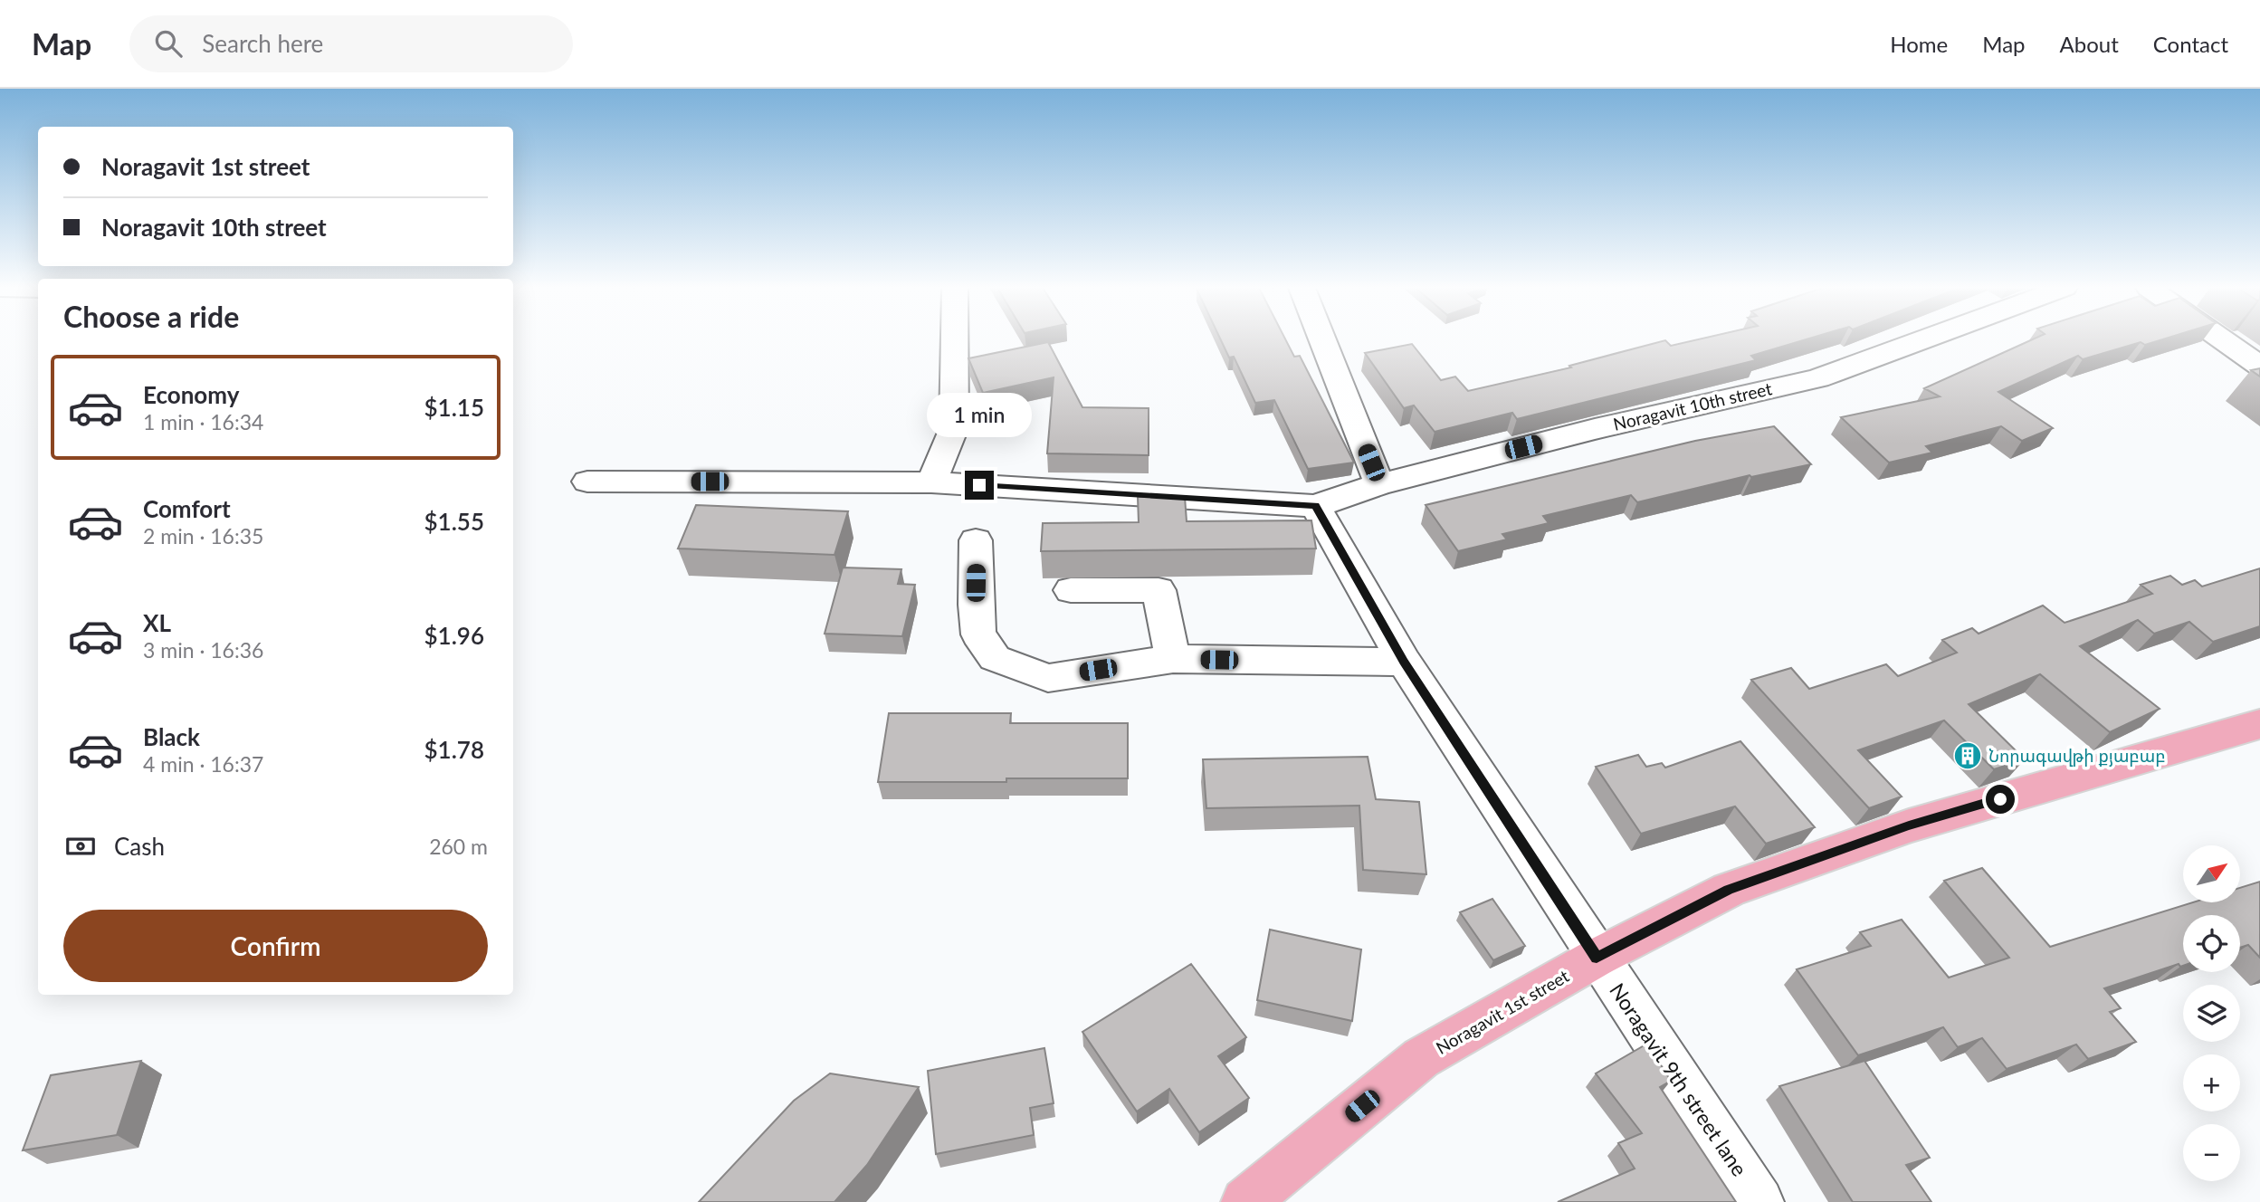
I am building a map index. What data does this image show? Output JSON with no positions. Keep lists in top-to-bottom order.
{
  "streets": {
    "main road": ["Noragavit 1st street"],
    "street": ["Noragavit 10th street", "Noragavit 9th street lane"]
  },
  "crossings": [
    ["Noragavit 1st street", "Noragavit 9th street lane"]
  ],
  "places": {
    "building": ["Նորագավթի քյաբաբ"]
  },
  "north": "top right",
  "page": {
    "header": "Map",
    "search": "Search here",
    "nav": [
      "Home",
      "Map",
      "About",
      "Contact"
    ],
    "banner": ["Noragavit 1st street", "Noragavit 10th street"],
    "heading": "Choose a ride",
    "list": [
      {
        "name": "Economy",
        "note": "1 min · 16:34",
        "value": "$1.15"
      },
      {
        "name": "Comfort",
        "note": "2 min · 16:35",
        "value": "$1.55"
      },
      {
        "name": "XL",
        "note": "3 min · 16:36",
        "value": "$1.96"
      },
      {
        "name": "Black",
        "note": "4 min · 16:37",
        "value": "$1.78"
      }
    ],
    "bubble": "1 min",
    "pay": ["Cash", "260 m"],
    "map_buttons": ["+", "−"],
    "buttons": "Confirm"
  }
}
